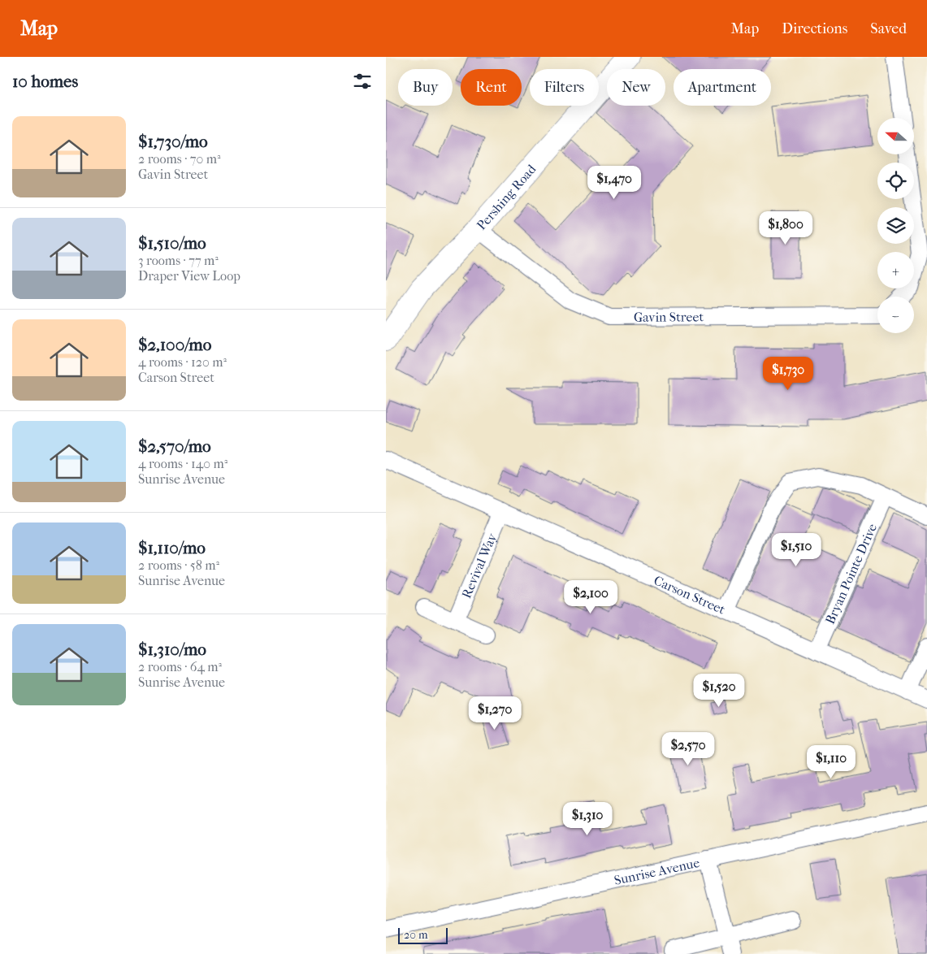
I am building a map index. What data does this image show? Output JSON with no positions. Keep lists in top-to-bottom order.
{
  "streets": {
    "street": [
      "Pershing Road",
      "Gavin Street",
      "Revival Way",
      "Bryan Pointe Drive",
      "Carson Street",
      "Sunrise Avenue"
    ]
  },
  "crossings": [
    ["Pershing Road", "Gavin Street"],
    ["Revival Way", "Carson Street"],
    ["Bryan Pointe Drive", "Carson Street"]
  ],
  "scale_bar": "20 m",
  "north": "left",
  "page": {
    "header": "Map",
    "nav": ["Map", "Directions", "Saved"],
    "heading": "10 homes",
    "chip": [
      "Buy",
      "Rent",
      "Filters",
      "New",
      "Apartment"
    ],
    "list": [
      {
        "name": "$1,730/mo",
        "note": "2 rooms · 70 m² · Gavin Street"
      },
      {
        "name": "$1,510/mo",
        "note": "3 rooms · 77 m² · Draper View Loop"
      },
      {
        "name": "$2,100/mo",
        "note": "4 rooms · 120 m² · Carson Street"
      },
      {
        "name": "$2,570/mo",
        "note": "4 rooms · 140 m² · Sunrise Avenue"
      },
      {
        "name": "$1,110/mo",
        "note": "2 rooms · 58 m² · Sunrise Avenue"
      },
      {
        "name": "$1,310/mo",
        "note": "2 rooms · 64 m² · Sunrise Avenue"
      }
    ],
    "map_buttons": ["+", "−"],
    "price": [
      "$1,470",
      "$1,800",
      "$1,730",
      "$1,510",
      "$2,100",
      "$1,520",
      "$1,270",
      "$2,570",
      "$1,110",
      "$1,310"
    ],
    "scale": "20 m"
  }
}
